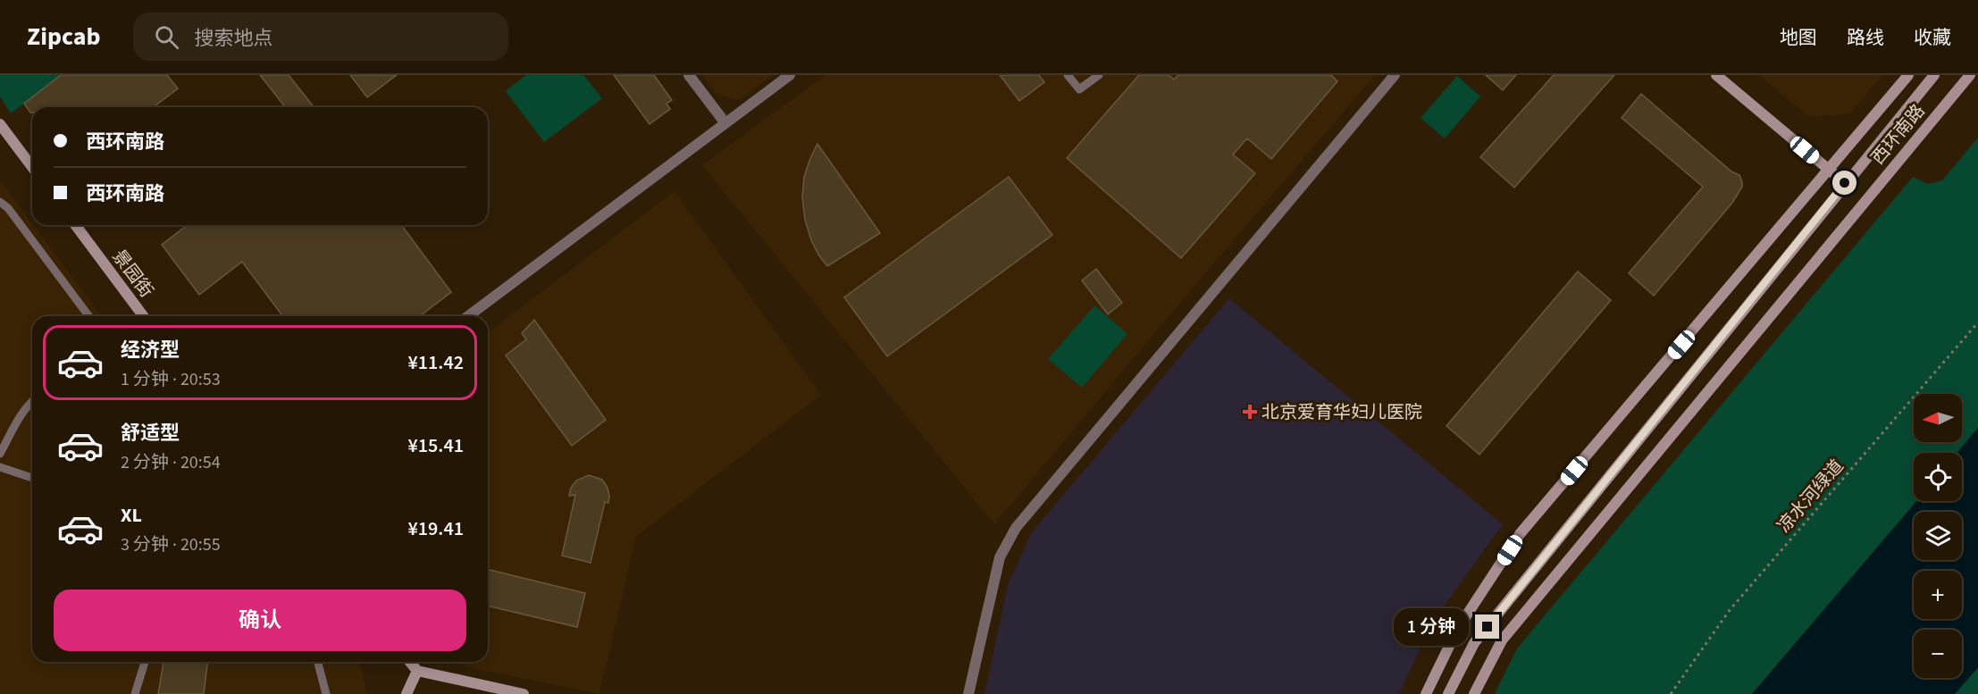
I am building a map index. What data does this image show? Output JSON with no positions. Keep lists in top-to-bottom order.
{
  "streets": {
    "main road": ["西环南路", "景园街"],
    "path": ["凉水河绿道"]
  },
  "places": {
    "health": ["北京爱育华妇儿医院"]
  },
  "north": "left",
  "page": {
    "header": "Zipcab",
    "search": "搜索地点",
    "nav": ["地图", "路线", "收藏"],
    "banner": ["西环南路", "西环南路"],
    "list": [
      {
        "name": "经济型",
        "note": "1 分钟 · 20:53",
        "value": "¥11.42"
      },
      {
        "name": "舒适型",
        "note": "2 分钟 · 20:54",
        "value": "¥15.41"
      },
      {
        "name": "XL",
        "note": "3 分钟 · 20:55",
        "value": "¥19.41"
      }
    ],
    "map_buttons": ["+", "−"],
    "buttons": "确认",
    "bubble": "1 分钟"
  }
}
